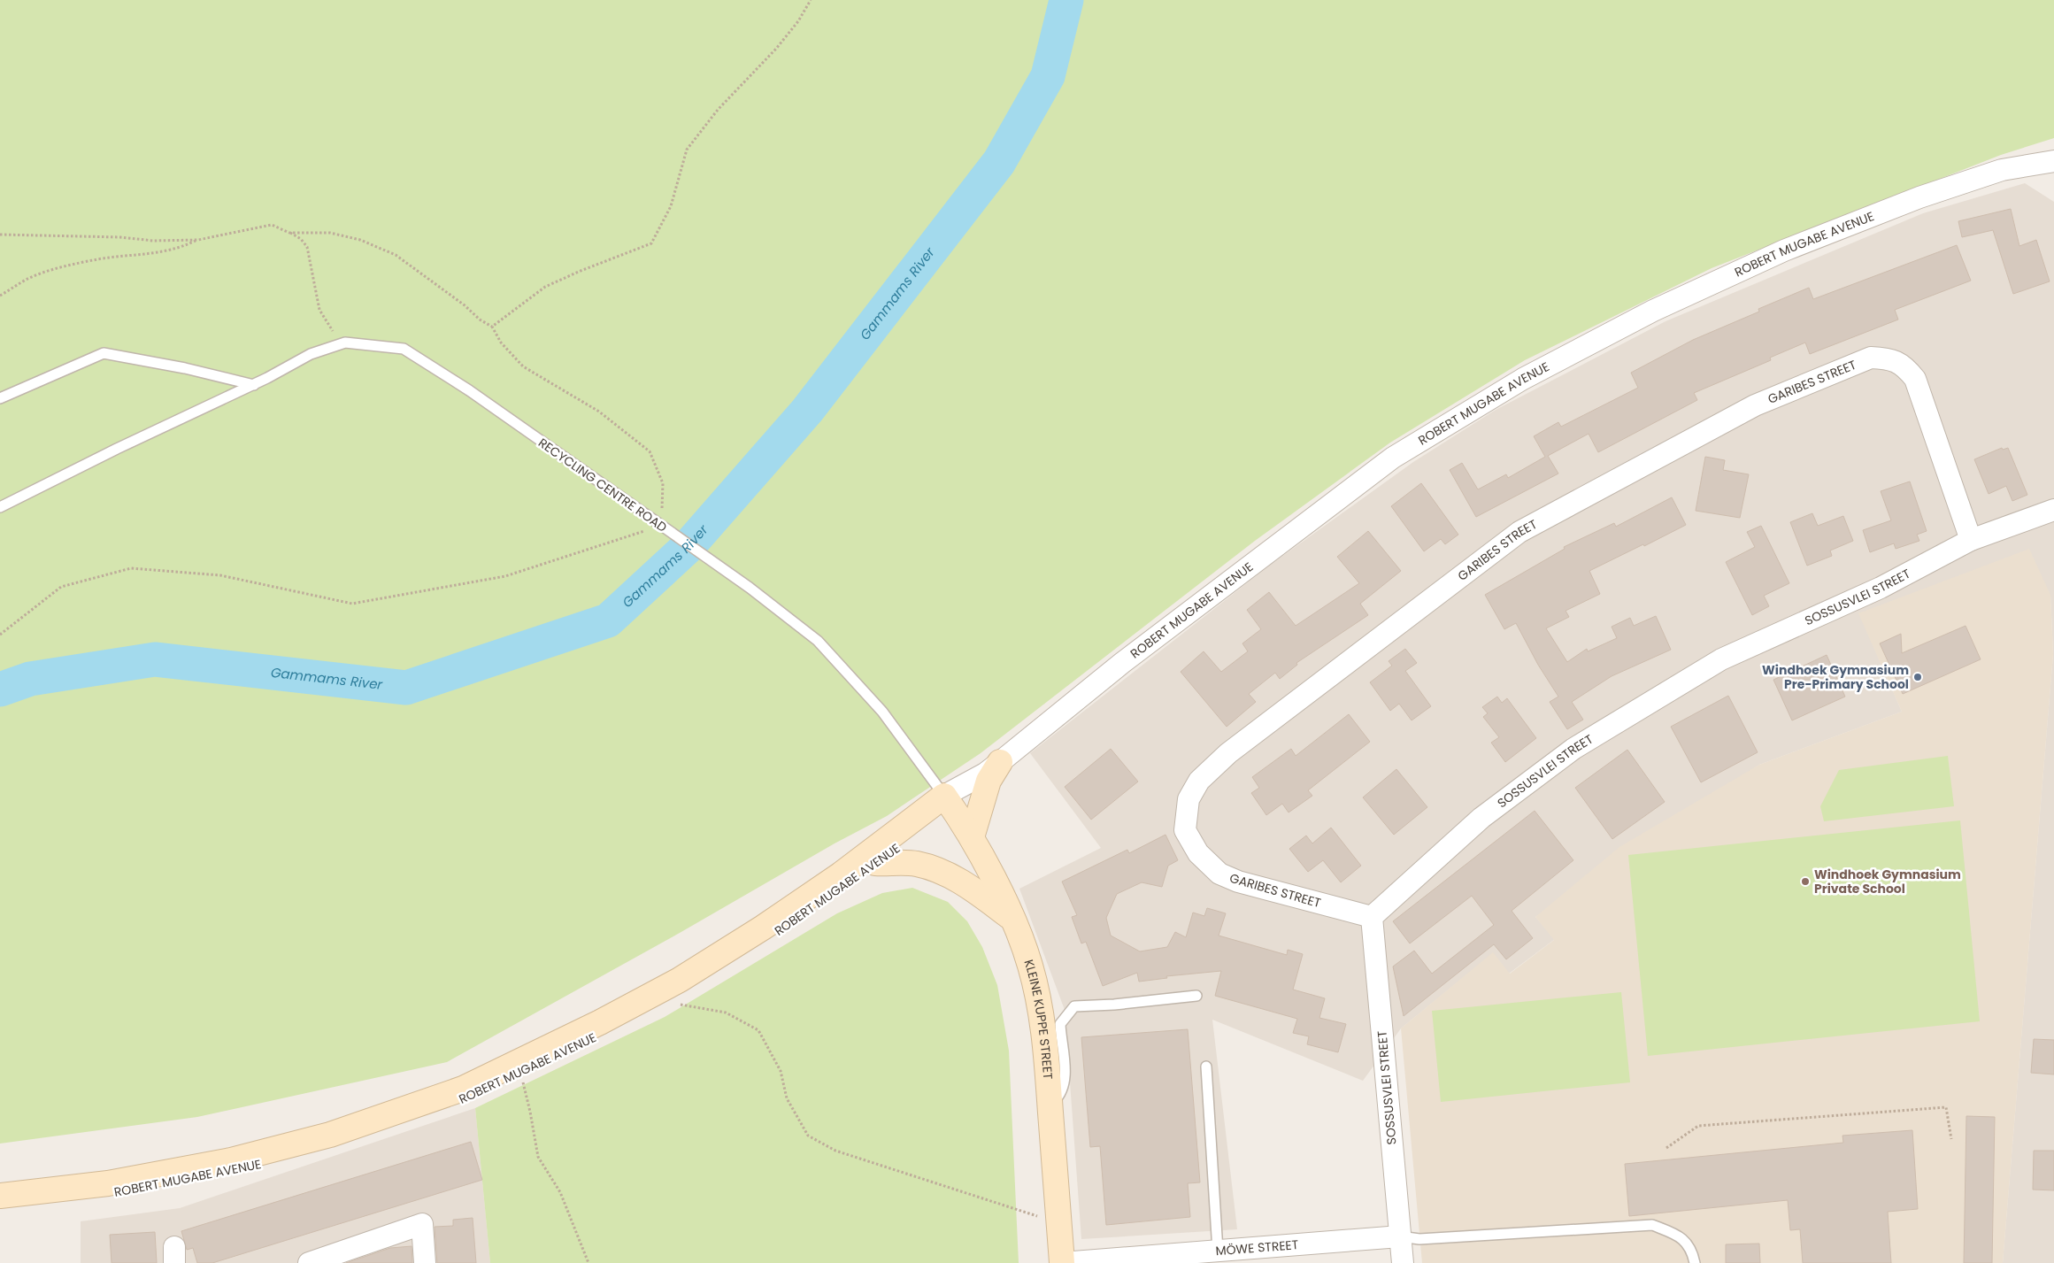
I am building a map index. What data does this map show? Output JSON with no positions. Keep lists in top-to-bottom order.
{
  "streets": {
    "street": [
      "ROBERT MUGABE AVENUE",
      "GARIBES STREET",
      "SOSSUSVLEI STREET",
      "KLEINE KUPPE STREET",
      "MÖWE STREET"
    ],
    "lane": ["RECYCLING CENTRE ROAD"]
  },
  "crossings": [
    ["ROBERT MUGABE AVENUE", "RECYCLING CENTRE ROAD"],
    ["ROBERT MUGABE AVENUE", "KLEINE KUPPE STREET"],
    ["GARIBES STREET", "SOSSUSVLEI STREET"],
    ["RECYCLING CENTRE ROAD", "KLEINE KUPPE STREET"],
    ["SOSSUSVLEI STREET", "MÖWE STREET"],
    ["KLEINE KUPPE STREET", "MÖWE STREET"]
  ],
  "water": ["Gammams River"],
  "places": ["Windhoek Gymnasium Pre-Primary School", "Windhoek Gymnasium Private School"]
}
